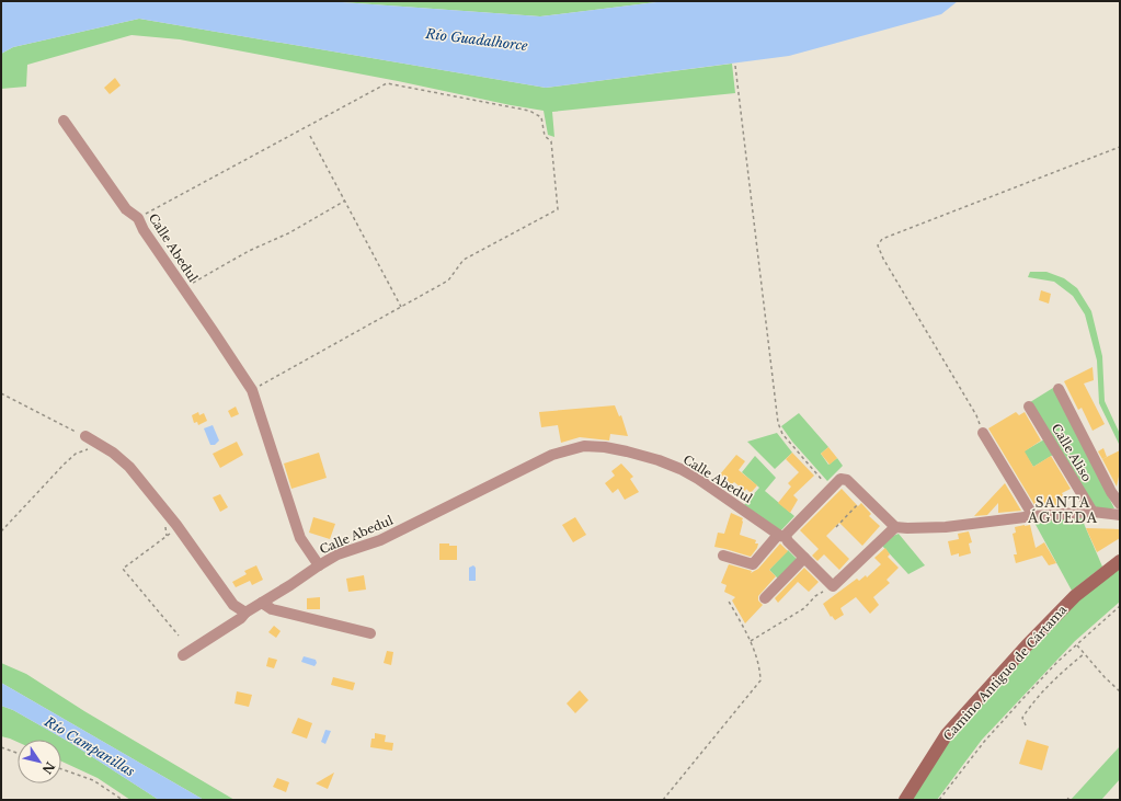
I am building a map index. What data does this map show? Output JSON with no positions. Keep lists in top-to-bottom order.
{
  "streets": {
    "street": ["Calle Abedul", "Calle Aliso", "Camino Antiguo de Cártama"]
  },
  "districts": ["SANTA ÁGUEDA"],
  "water": ["Río Guadalhorce", "Río Campanillas"],
  "north": "bottom right"
}
